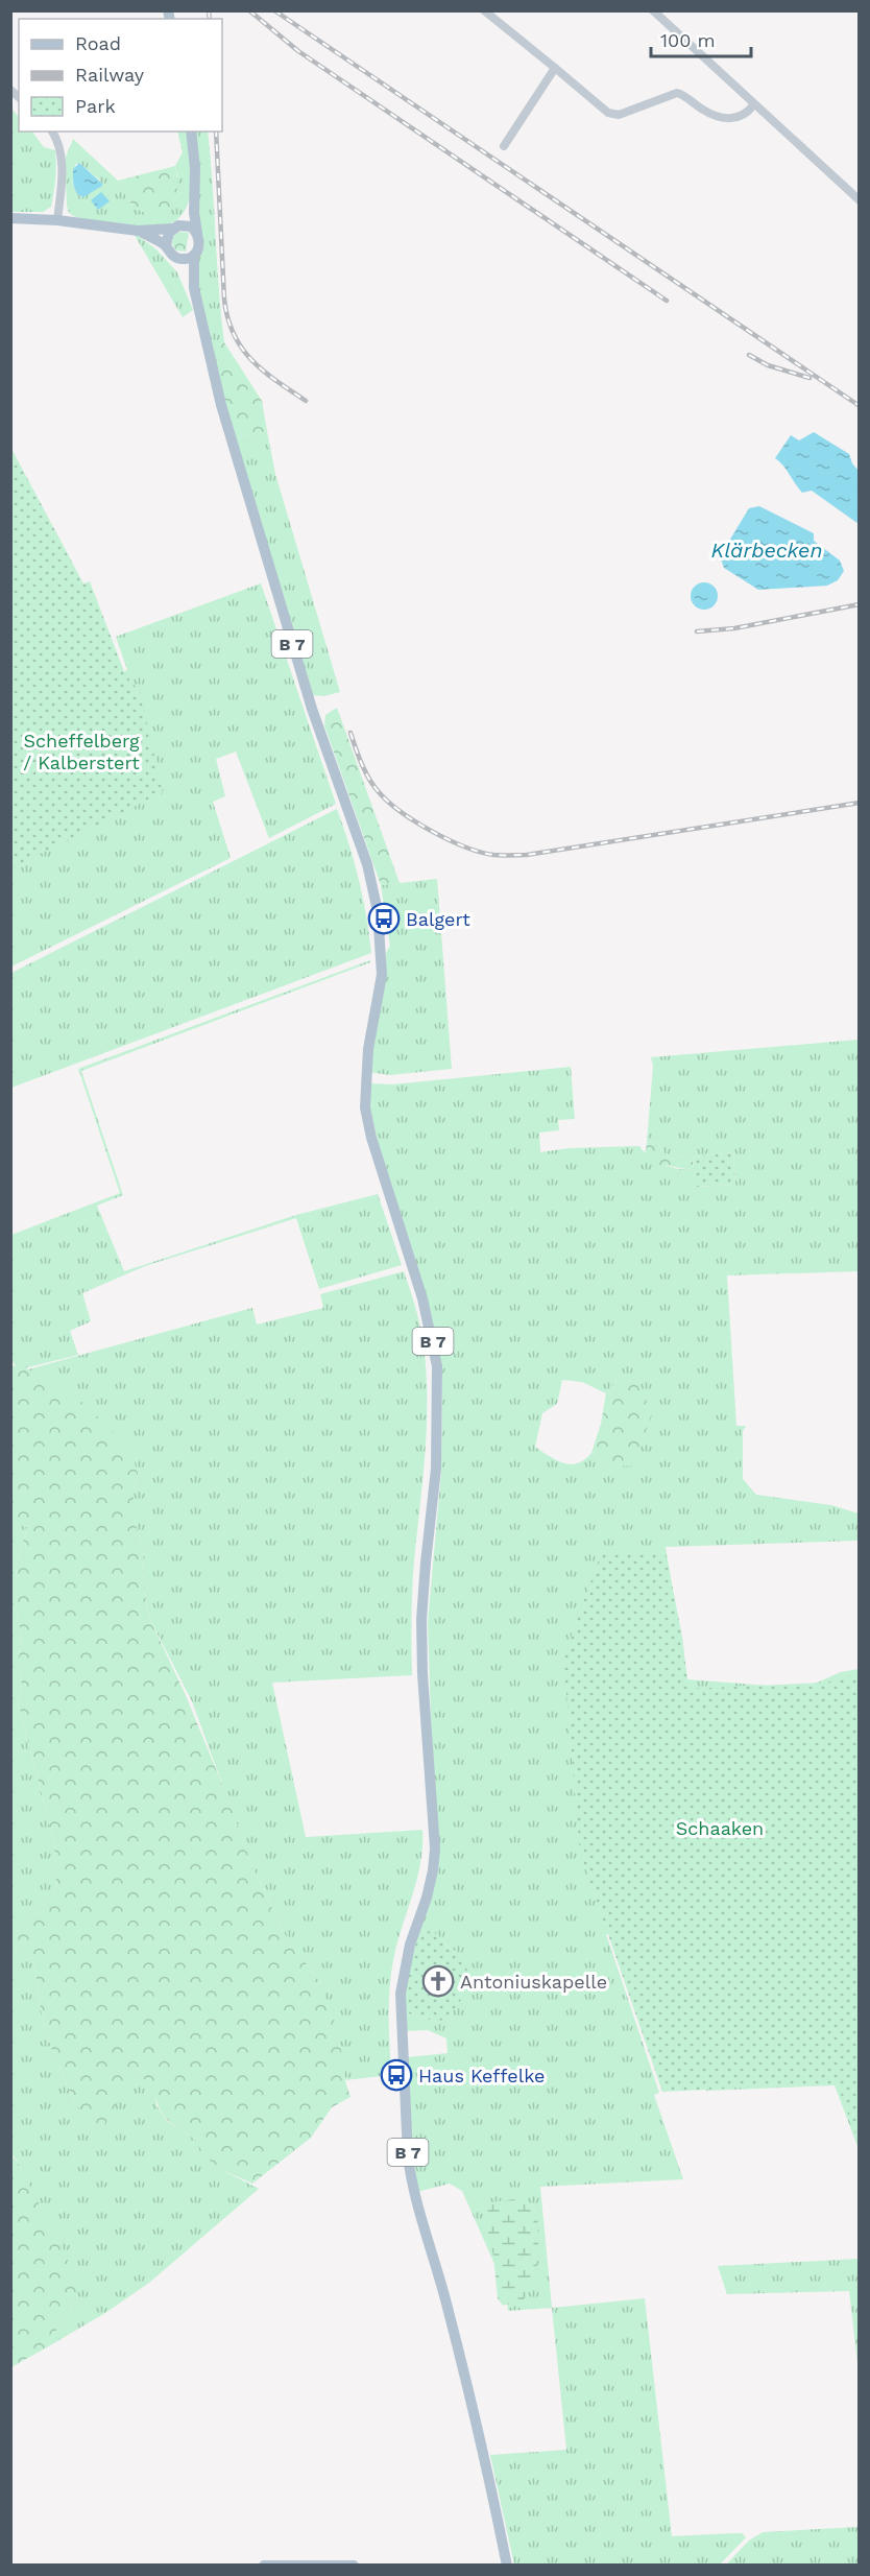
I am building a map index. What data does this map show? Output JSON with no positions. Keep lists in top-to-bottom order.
{
  "streets": {
    "main road": ["B 7"]
  },
  "water": ["Klärbecken"],
  "parks": ["Scheffelberg / Kalberstert", "Schaaken"],
  "places": {
    "bus stop": ["Balgert", "Haus Keffelke"],
    "church": ["Antoniuskapelle"]
  },
  "legend": ["Road", "Railway", "Park"],
  "scale_bar": "100 m"
}
